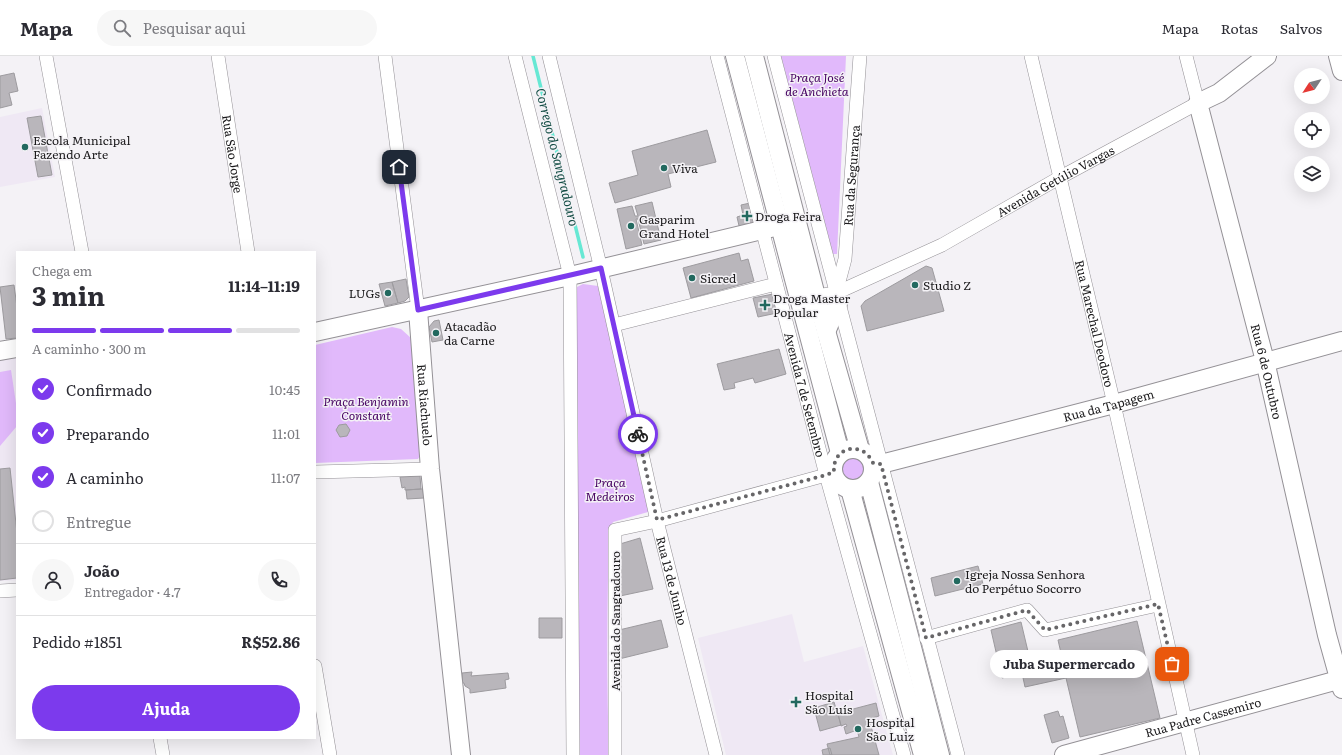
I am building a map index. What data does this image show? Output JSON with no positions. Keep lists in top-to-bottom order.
{
  "streets": {
    "main road": [
      "Avenida Getúlio Vargas",
      "Rua 6 de Outubro",
      "Avenida 7 de Setembro",
      "Rua Riachuelo",
      "Rua da Tapagem",
      "Rua Padre Cassemiro"
    ],
    "street": [
      "Rua São Jorge",
      "Rua da Segurança",
      "Rua Marechal Deodoro",
      "Rua 13 de Junho",
      "Avenida do Sangradouro"
    ]
  },
  "crossings": [
    ["Rua da Segurança", "Avenida Getúlio Vargas"],
    ["Avenida Getúlio Vargas", "Rua Marechal Deodoro"],
    ["Avenida Getúlio Vargas", "Rua 6 de Outubro"],
    ["Rua Marechal Deodoro", "Rua da Tapagem"],
    ["Rua Marechal Deodoro", "Rua Padre Cassemiro"],
    ["Rua 6 de Outubro", "Rua da Tapagem"],
    ["Rua 6 de Outubro", "Rua Padre Cassemiro"],
    ["Avenida 7 de Setembro", "Rua da Tapagem"],
    ["Rua 13 de Junho", "Avenida do Sangradouro"]
  ],
  "water": ["Corrego do Sangradouro"],
  "parks": ["Praça José de Anchieta", "Praça Benjamin Constant", "Praça Medeiros"],
  "places": {
    "other": [
      "Escola Municipal Fazendo Arte",
      "Viva",
      "Gasparim Grand Hotel",
      "Sicred",
      "Studio Z",
      "LUGs",
      "Atacadão da Carne",
      "Igreja Nossa Senhora do Perpétuo Socorro",
      "Juba Supermercado",
      "Hospital São Luiz"
    ],
    "health": ["Droga Feira", "Droga Master Popular", "Hospital São Luís"]
  },
  "north": "bottom left",
  "page": {
    "header": "Mapa",
    "search": "Pesquisar aqui",
    "nav": ["Mapa", "Rotas", "Salvos"],
    "heading": ["3 min", "Chega em", "11:14–11:19"],
    "panel": [
      "João",
      "Entregador · 4.7",
      "Pedido #1851",
      "R$52.86"
    ],
    "bar": "A caminho · 300 m",
    "list": [
      ["Confirmado", "10:45"],
      ["Preparando", "11:01"],
      ["A caminho", "11:07"],
      "Entregue"
    ],
    "bubble": "Juba Supermercado",
    "buttons": "Ajuda"
  }
}
